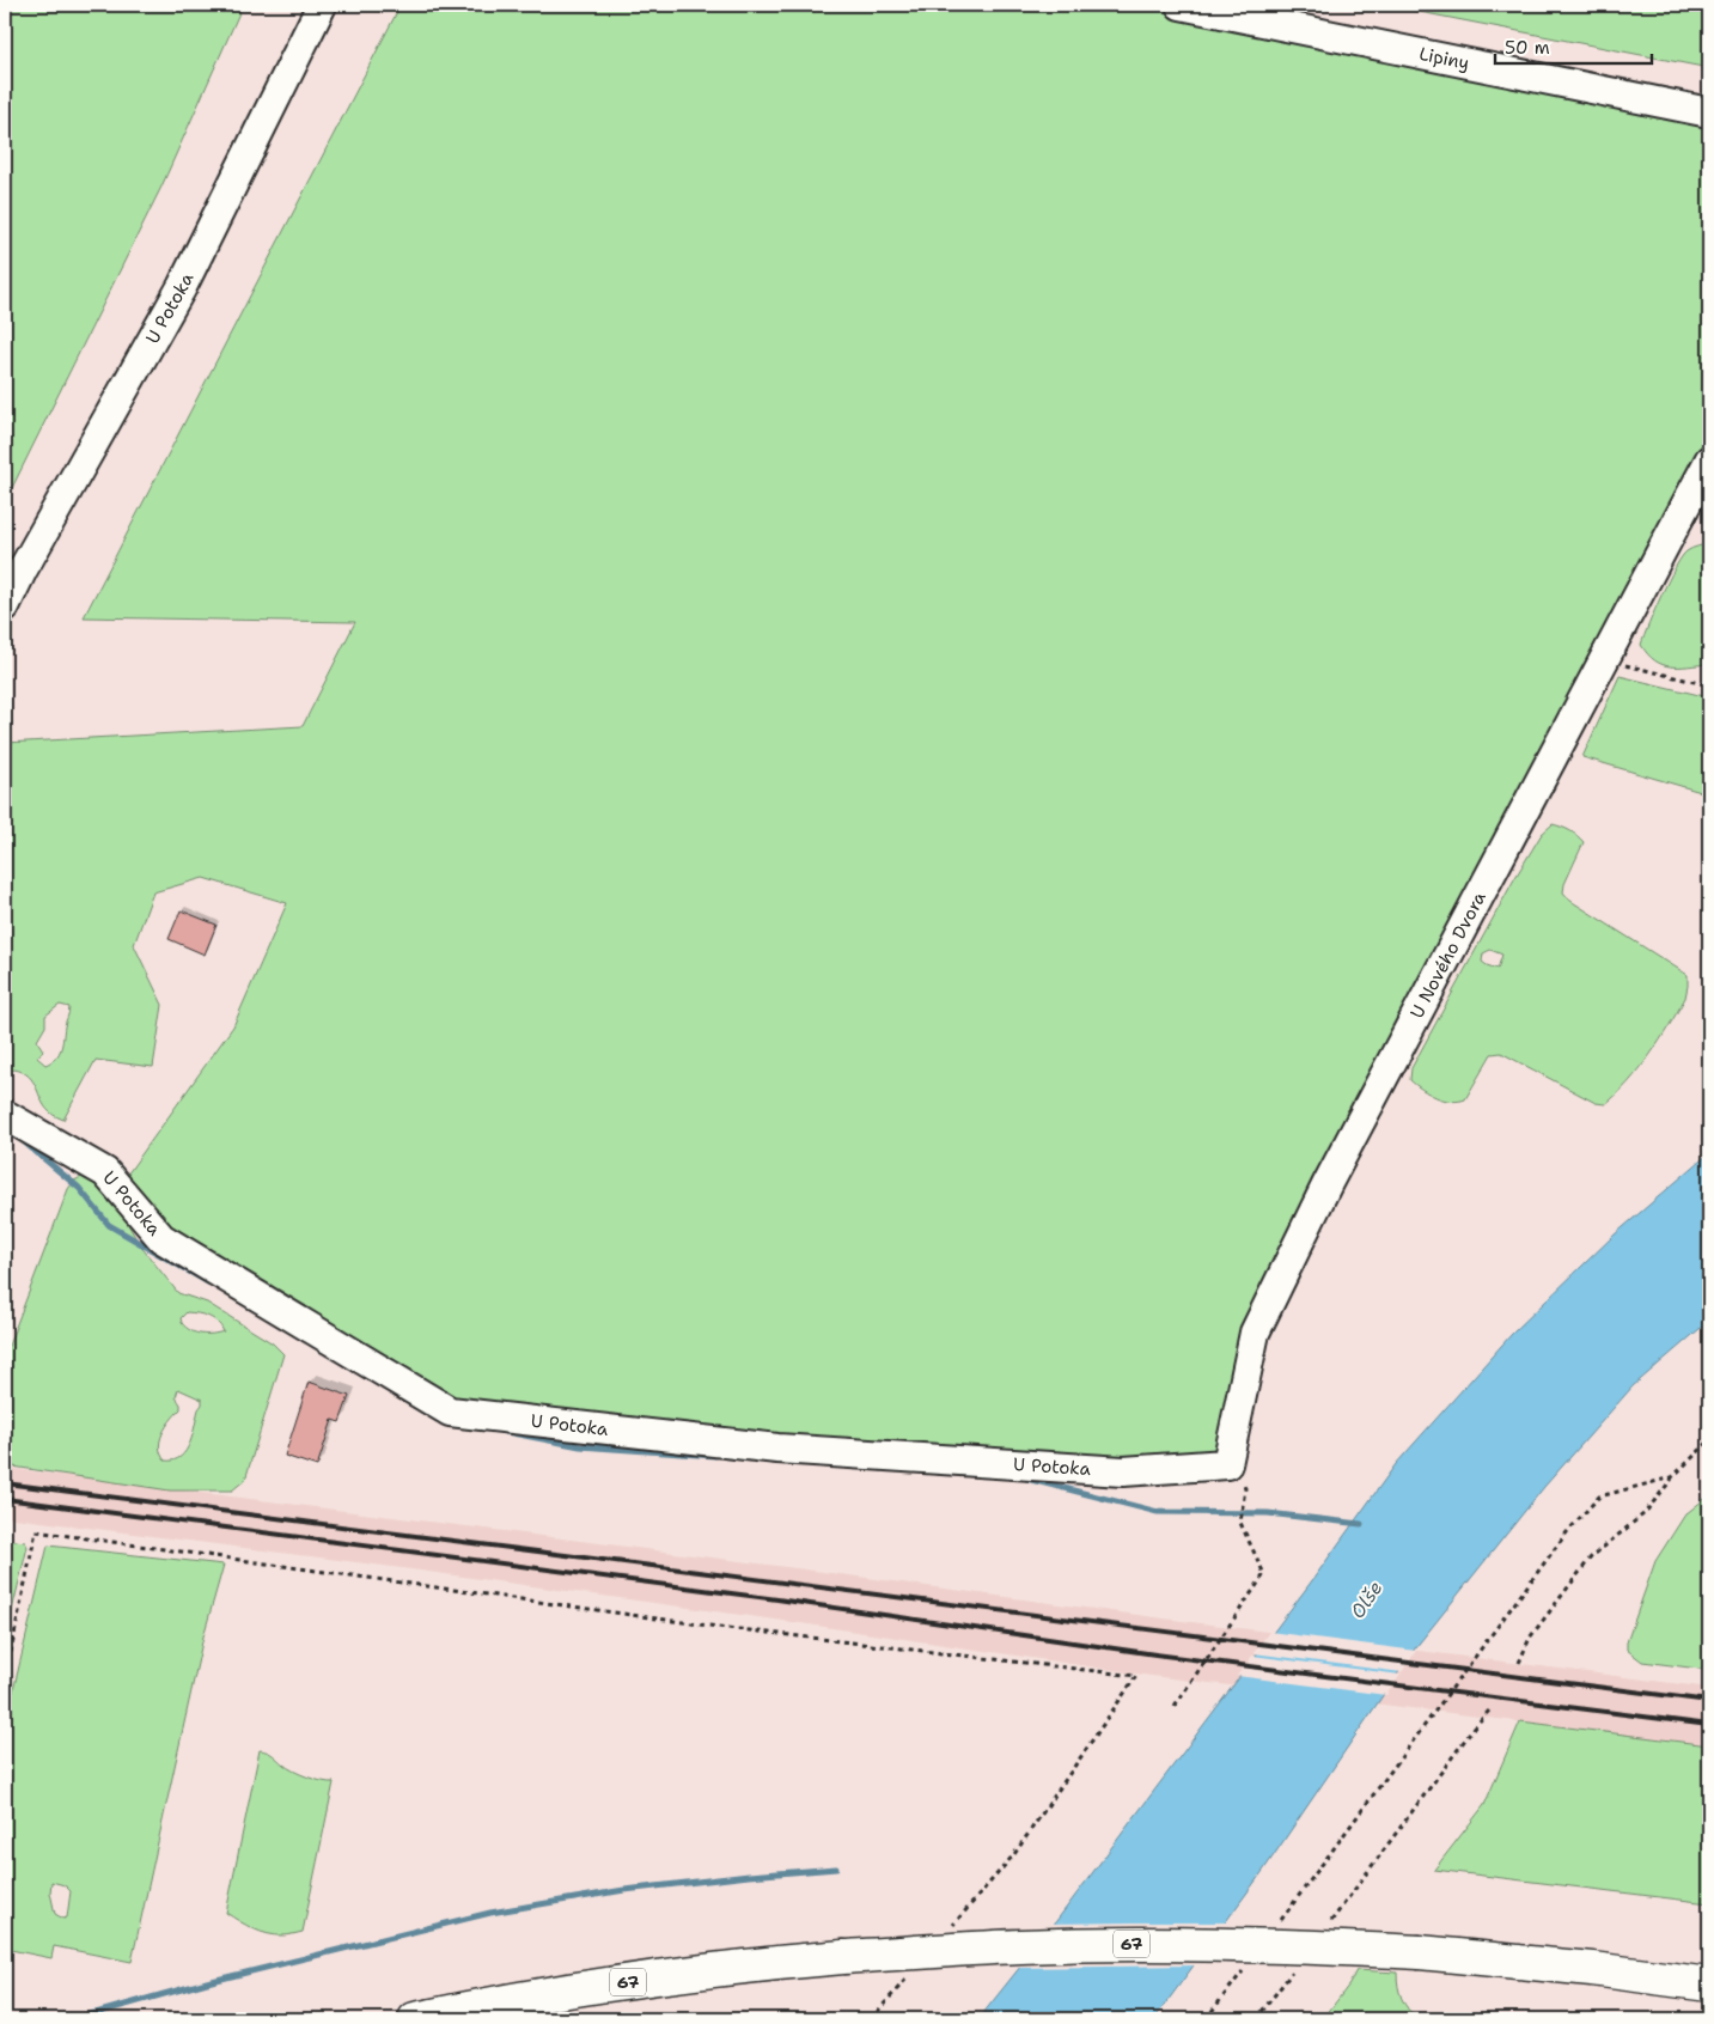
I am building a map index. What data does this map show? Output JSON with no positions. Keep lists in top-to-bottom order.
{
  "streets": {
    "main road": ["67"],
    "street": ["Lipiny", "U Potoka", "U Nového Dvora"]
  },
  "crossings": [
    ["U Potoka", "U Nového Dvora"]
  ],
  "water": ["Olše"],
  "scale_bar": "50 m"
}
